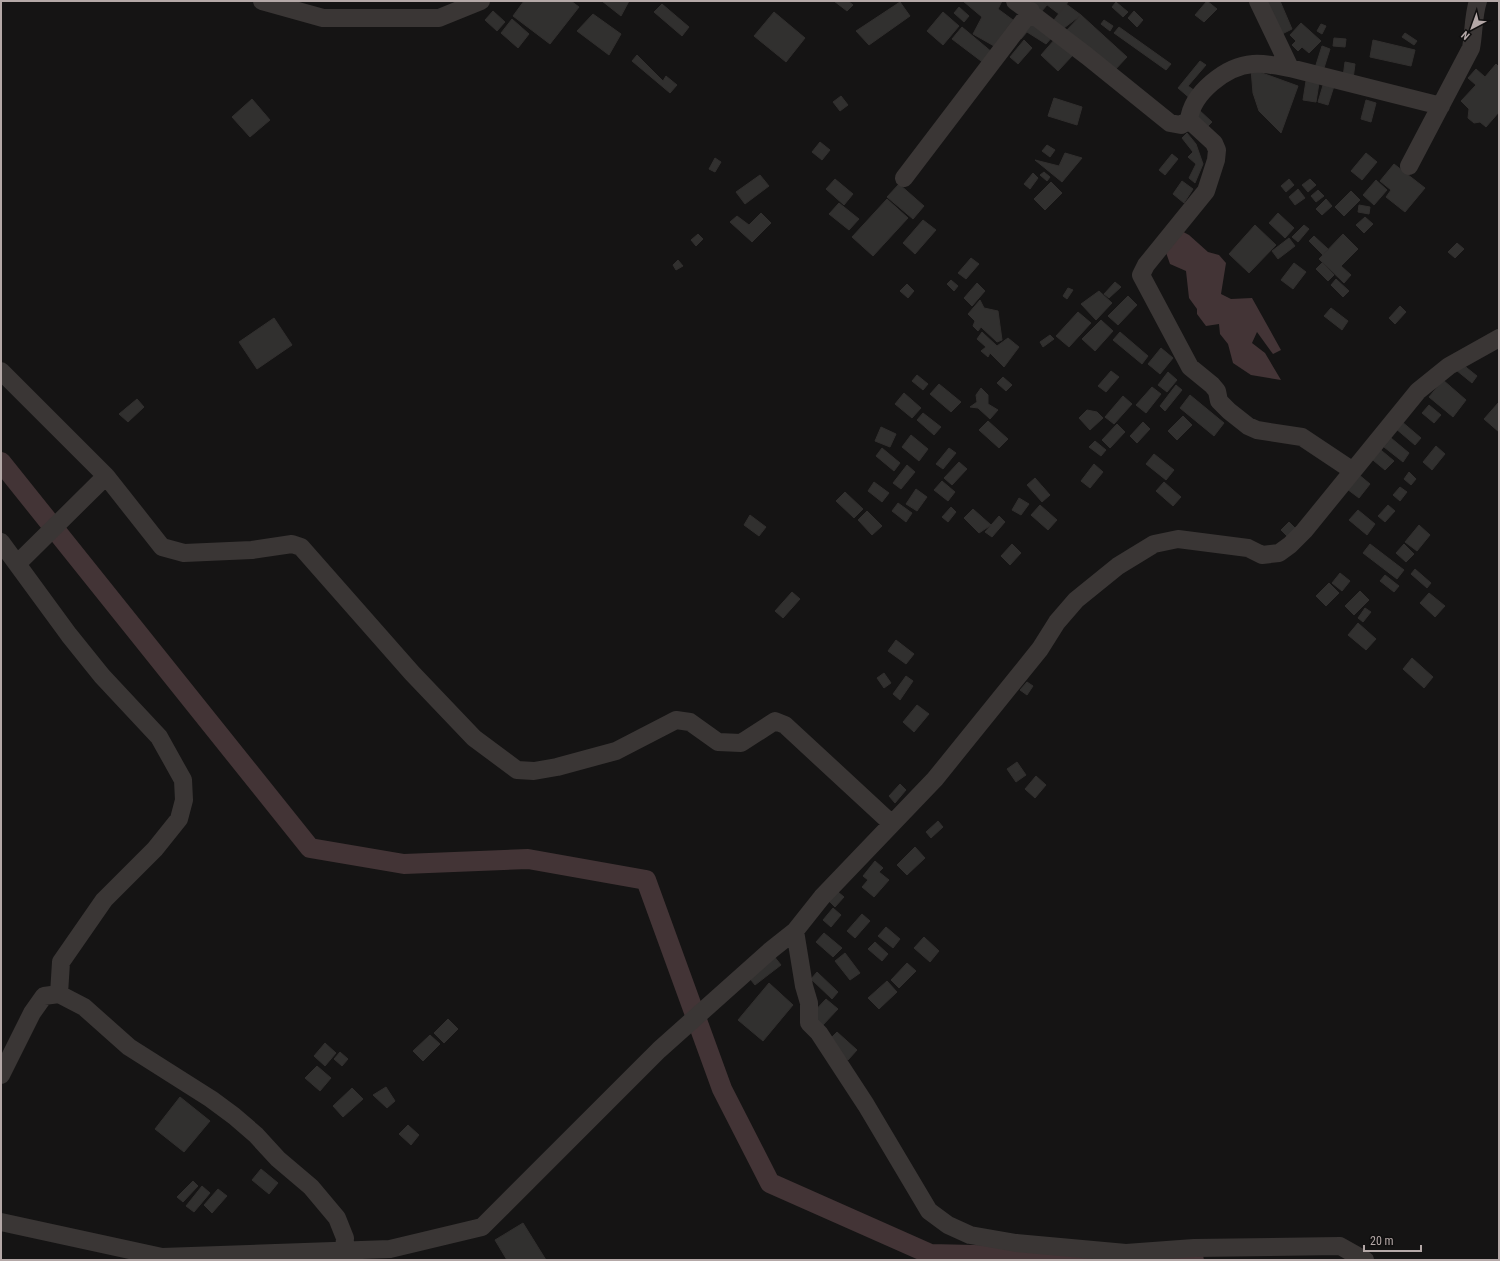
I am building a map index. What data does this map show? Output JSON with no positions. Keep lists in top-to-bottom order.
{
  "scale_bar": "20 m",
  "north": "bottom left"
}
